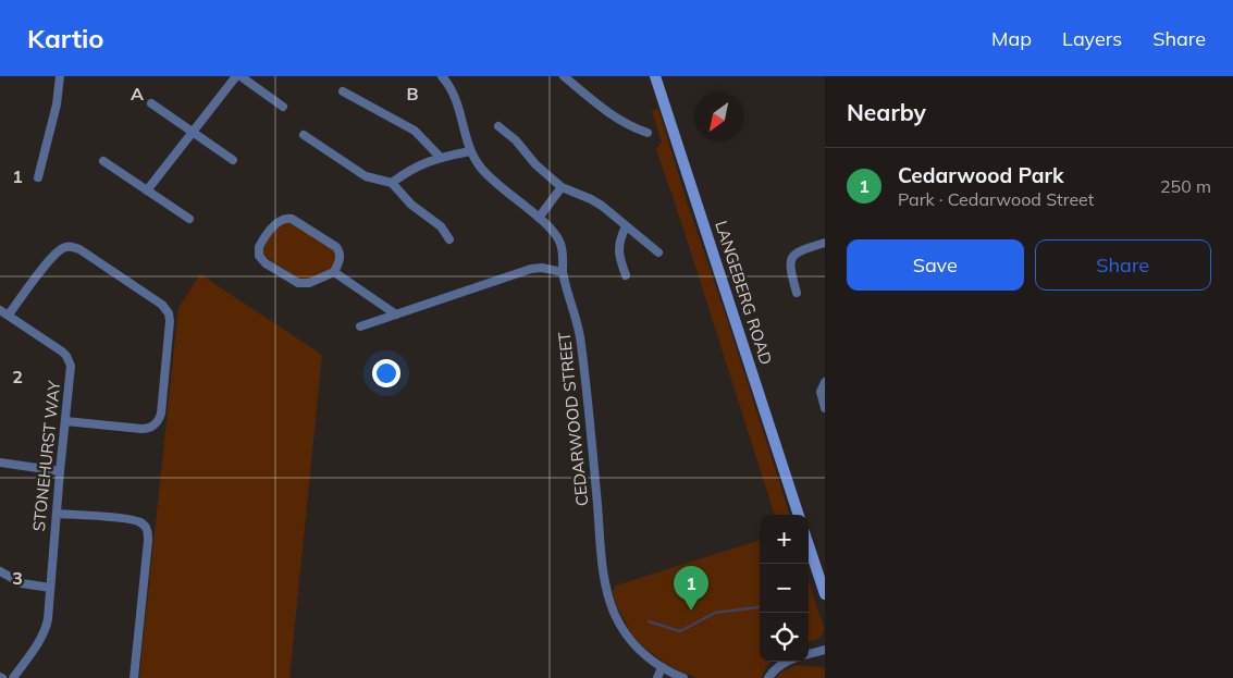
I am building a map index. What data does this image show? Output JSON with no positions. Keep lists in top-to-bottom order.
{
  "streets": {
    "main road": ["LANGEBERG ROAD"],
    "street": ["CEDARWOOD STREET", "STONEHURST WAY"]
  },
  "north": "bottom left",
  "page": {
    "header": "Kartio",
    "nav": ["Map", "Layers", "Share"],
    "heading": "Nearby",
    "list": [
      {
        "mark": "1",
        "name": "Cedarwood Park",
        "note": "Park · Cedarwood Street",
        "value": "250 m"
      }
    ],
    "buttons": ["Save", "Share"],
    "map_buttons": ["+", "−"],
    "pins": "1"
  },
  "grid": {
    "columns": ["A", "B"],
    "rows": ["1", "2", "3"]
  }
}
